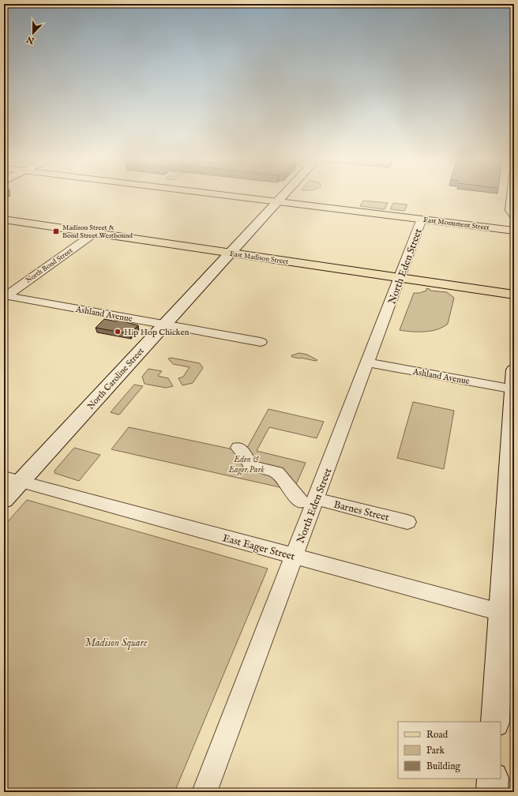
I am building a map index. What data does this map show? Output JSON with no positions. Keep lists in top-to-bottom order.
{
  "streets": {
    "main road": ["East Monument Street", "East Madison Street"],
    "street": [
      "North Bond Street",
      "North Eden Street",
      "Ashland Avenue",
      "North Caroline Street",
      "Barnes Street",
      "East Eager Street"
    ]
  },
  "crossings": [
    ["East Monument Street", "North Eden Street"],
    ["East Monument Street", "North Caroline Street"],
    ["East Madison Street", "North Bond Street"],
    ["East Madison Street", "North Eden Street"],
    ["East Madison Street", "North Caroline Street"],
    ["North Bond Street", "Ashland Avenue"],
    ["North Eden Street", "Ashland Avenue"],
    ["North Eden Street", "Barnes Street"],
    ["North Eden Street", "East Eager Street"],
    ["Ashland Avenue", "North Caroline Street"],
    ["North Caroline Street", "East Eager Street"]
  ],
  "parks": ["Eden & Eager Park", "Madison Square"],
  "places": {
    "transit": ["Madison Street & Bond Street Westbound"],
    "other": ["Hip Hop Chicken"]
  },
  "legend": ["Road", "Park", "Building"],
  "north": "bottom"
}
